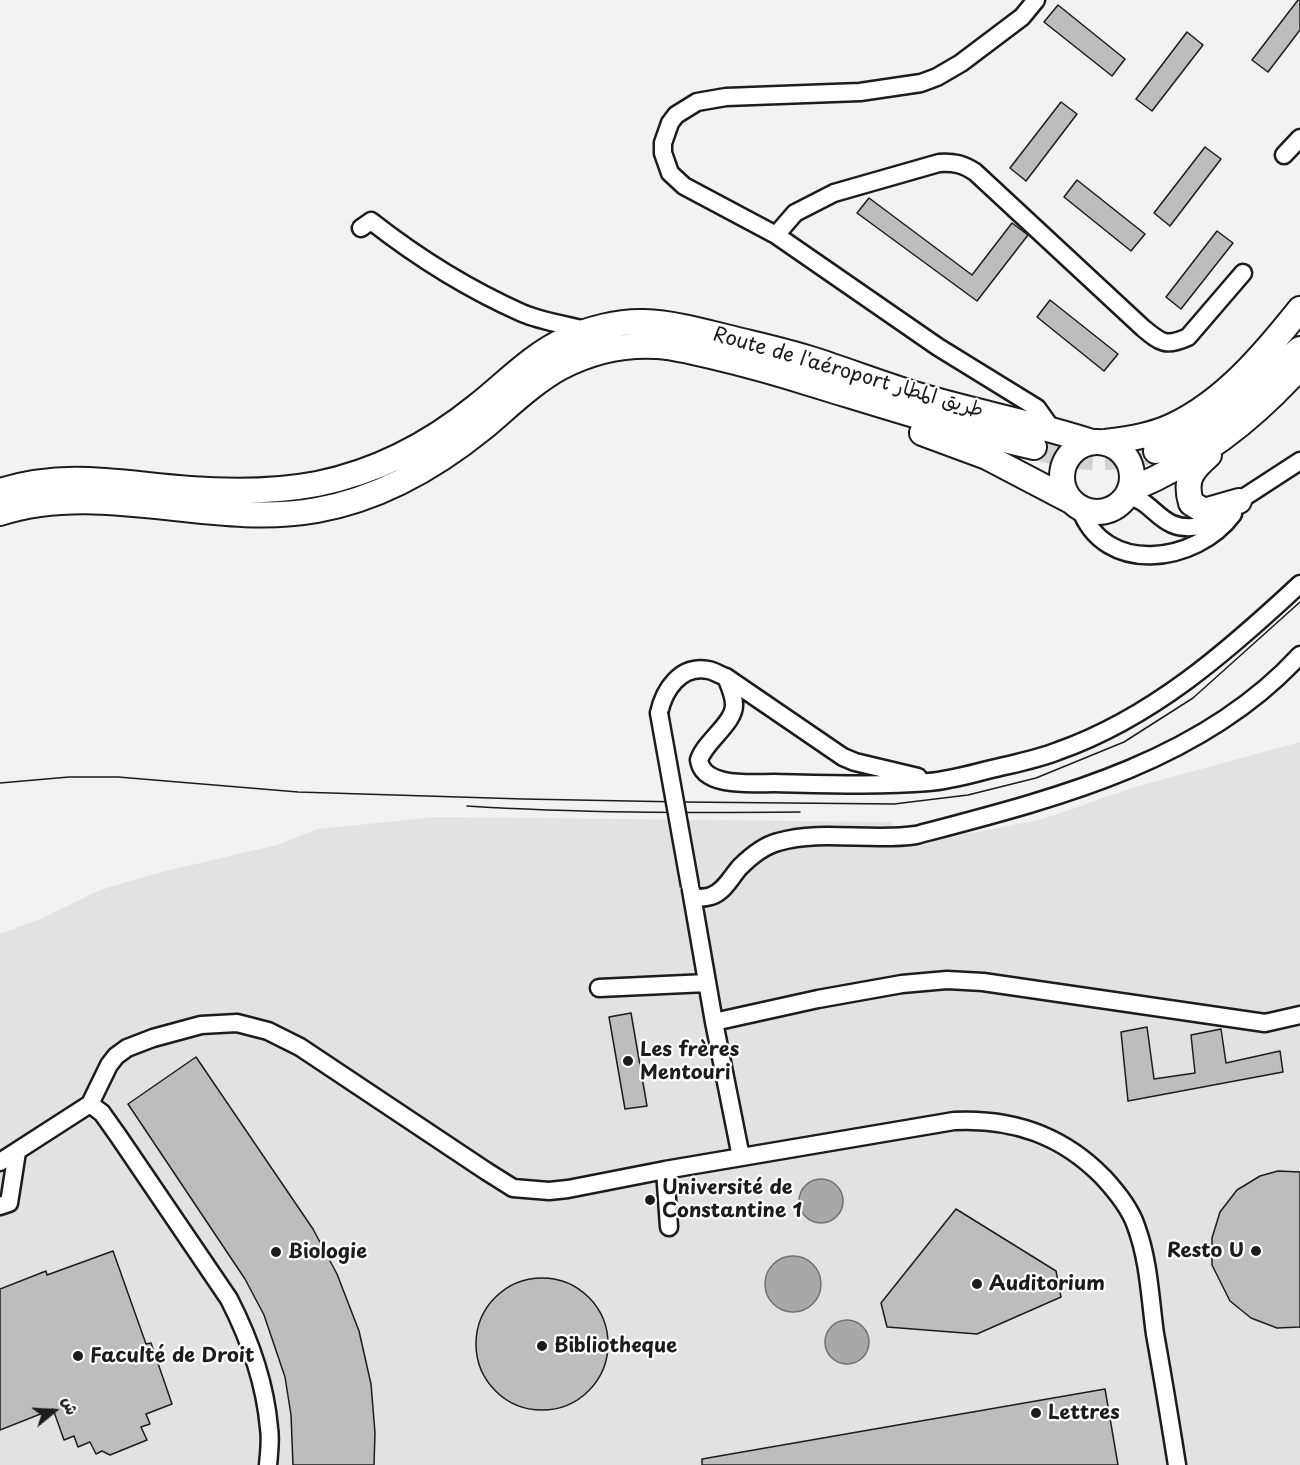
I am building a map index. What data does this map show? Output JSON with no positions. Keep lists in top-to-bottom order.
{
  "streets": {
    "highway": ["Route de l'aéroport طريق المطار"]
  },
  "places": [
    "Les frères Mentouri",
    "Université de Constantine 1",
    "Resto U",
    "Biologie",
    "Auditorium",
    "Bibliotheque",
    "Faculté de Droit",
    "Lettres"
  ],
  "north": "right"
}
